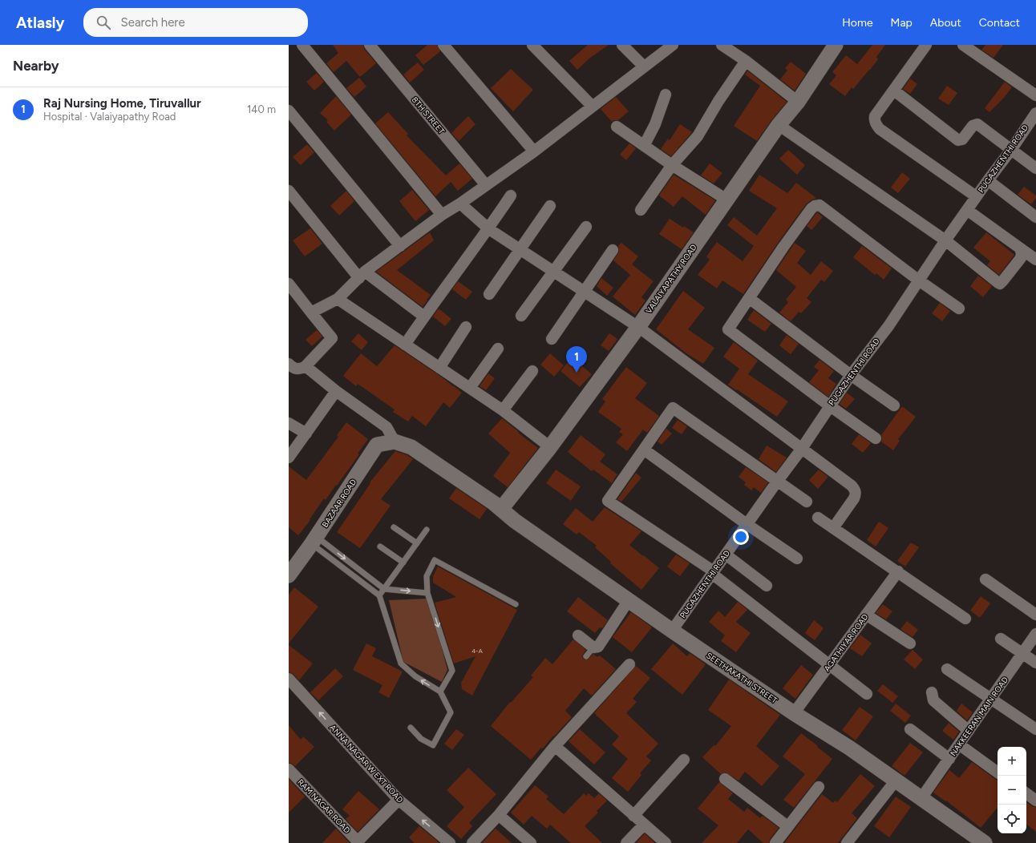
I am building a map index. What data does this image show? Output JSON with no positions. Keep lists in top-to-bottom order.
{
  "streets": {
    "main road": ["VALAIYAPATHY ROAD", "BAZAAR ROAD", "SEETHAKATHI STREET"],
    "street": [
      "8TH STREET",
      "PUGAZHENTHI ROAD",
      "AGATHIYAR ROAD",
      "NAKKEERAN MAIN ROAD",
      "ANNA NAGAR W EXT ROAD",
      "RAM NAGAR ROAD"
    ]
  },
  "crossings": [
    ["PUGAZHENTHI ROAD", "SEETHAKATHI STREET"],
    ["VALAIYAPATHY ROAD", "SEETHAKATHI STREET"],
    ["BAZAAR ROAD", "SEETHAKATHI STREET"],
    ["AGATHIYAR ROAD", "SEETHAKATHI STREET"],
    ["SEETHAKATHI STREET", "NAKKEERAN MAIN ROAD"]
  ],
  "one_way": ["ANNA NAGAR W EXT ROAD"],
  "house_numbers": ["4-A"],
  "page": {
    "header": "Atlasly",
    "search": "Search here",
    "nav": [
      "Home",
      "Map",
      "About",
      "Contact"
    ],
    "heading": "Nearby",
    "list": [
      {
        "mark": "1",
        "name": "Raj Nursing Home, Tiruvallur",
        "note": "Hospital · Valaiyapathy Road",
        "value": "140 m"
      }
    ],
    "pins": "1",
    "map_buttons": ["+", "−"]
  }
}
